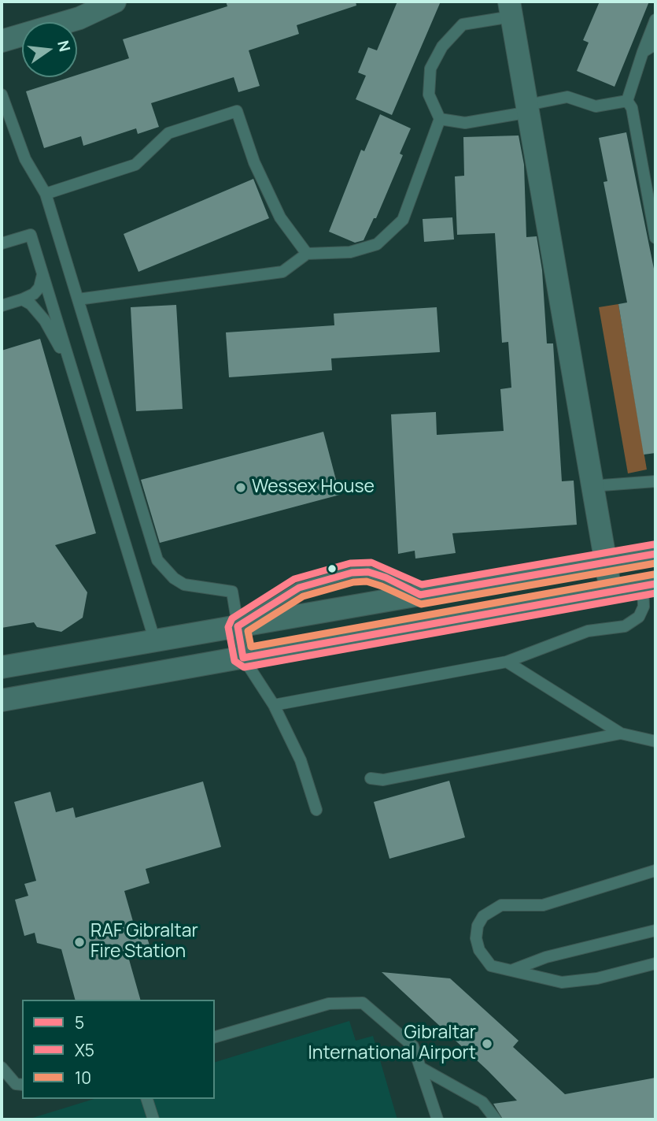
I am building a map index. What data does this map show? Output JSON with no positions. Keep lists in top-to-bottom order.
{
  "places": ["Wessex House", "RAF Gibraltar Fire Station", "Gibraltar International Airport"],
  "lines": ["transit line X5", "transit line 5", "transit line 10"],
  "legend": ["5", "X5", "10"],
  "north": "right"
}
